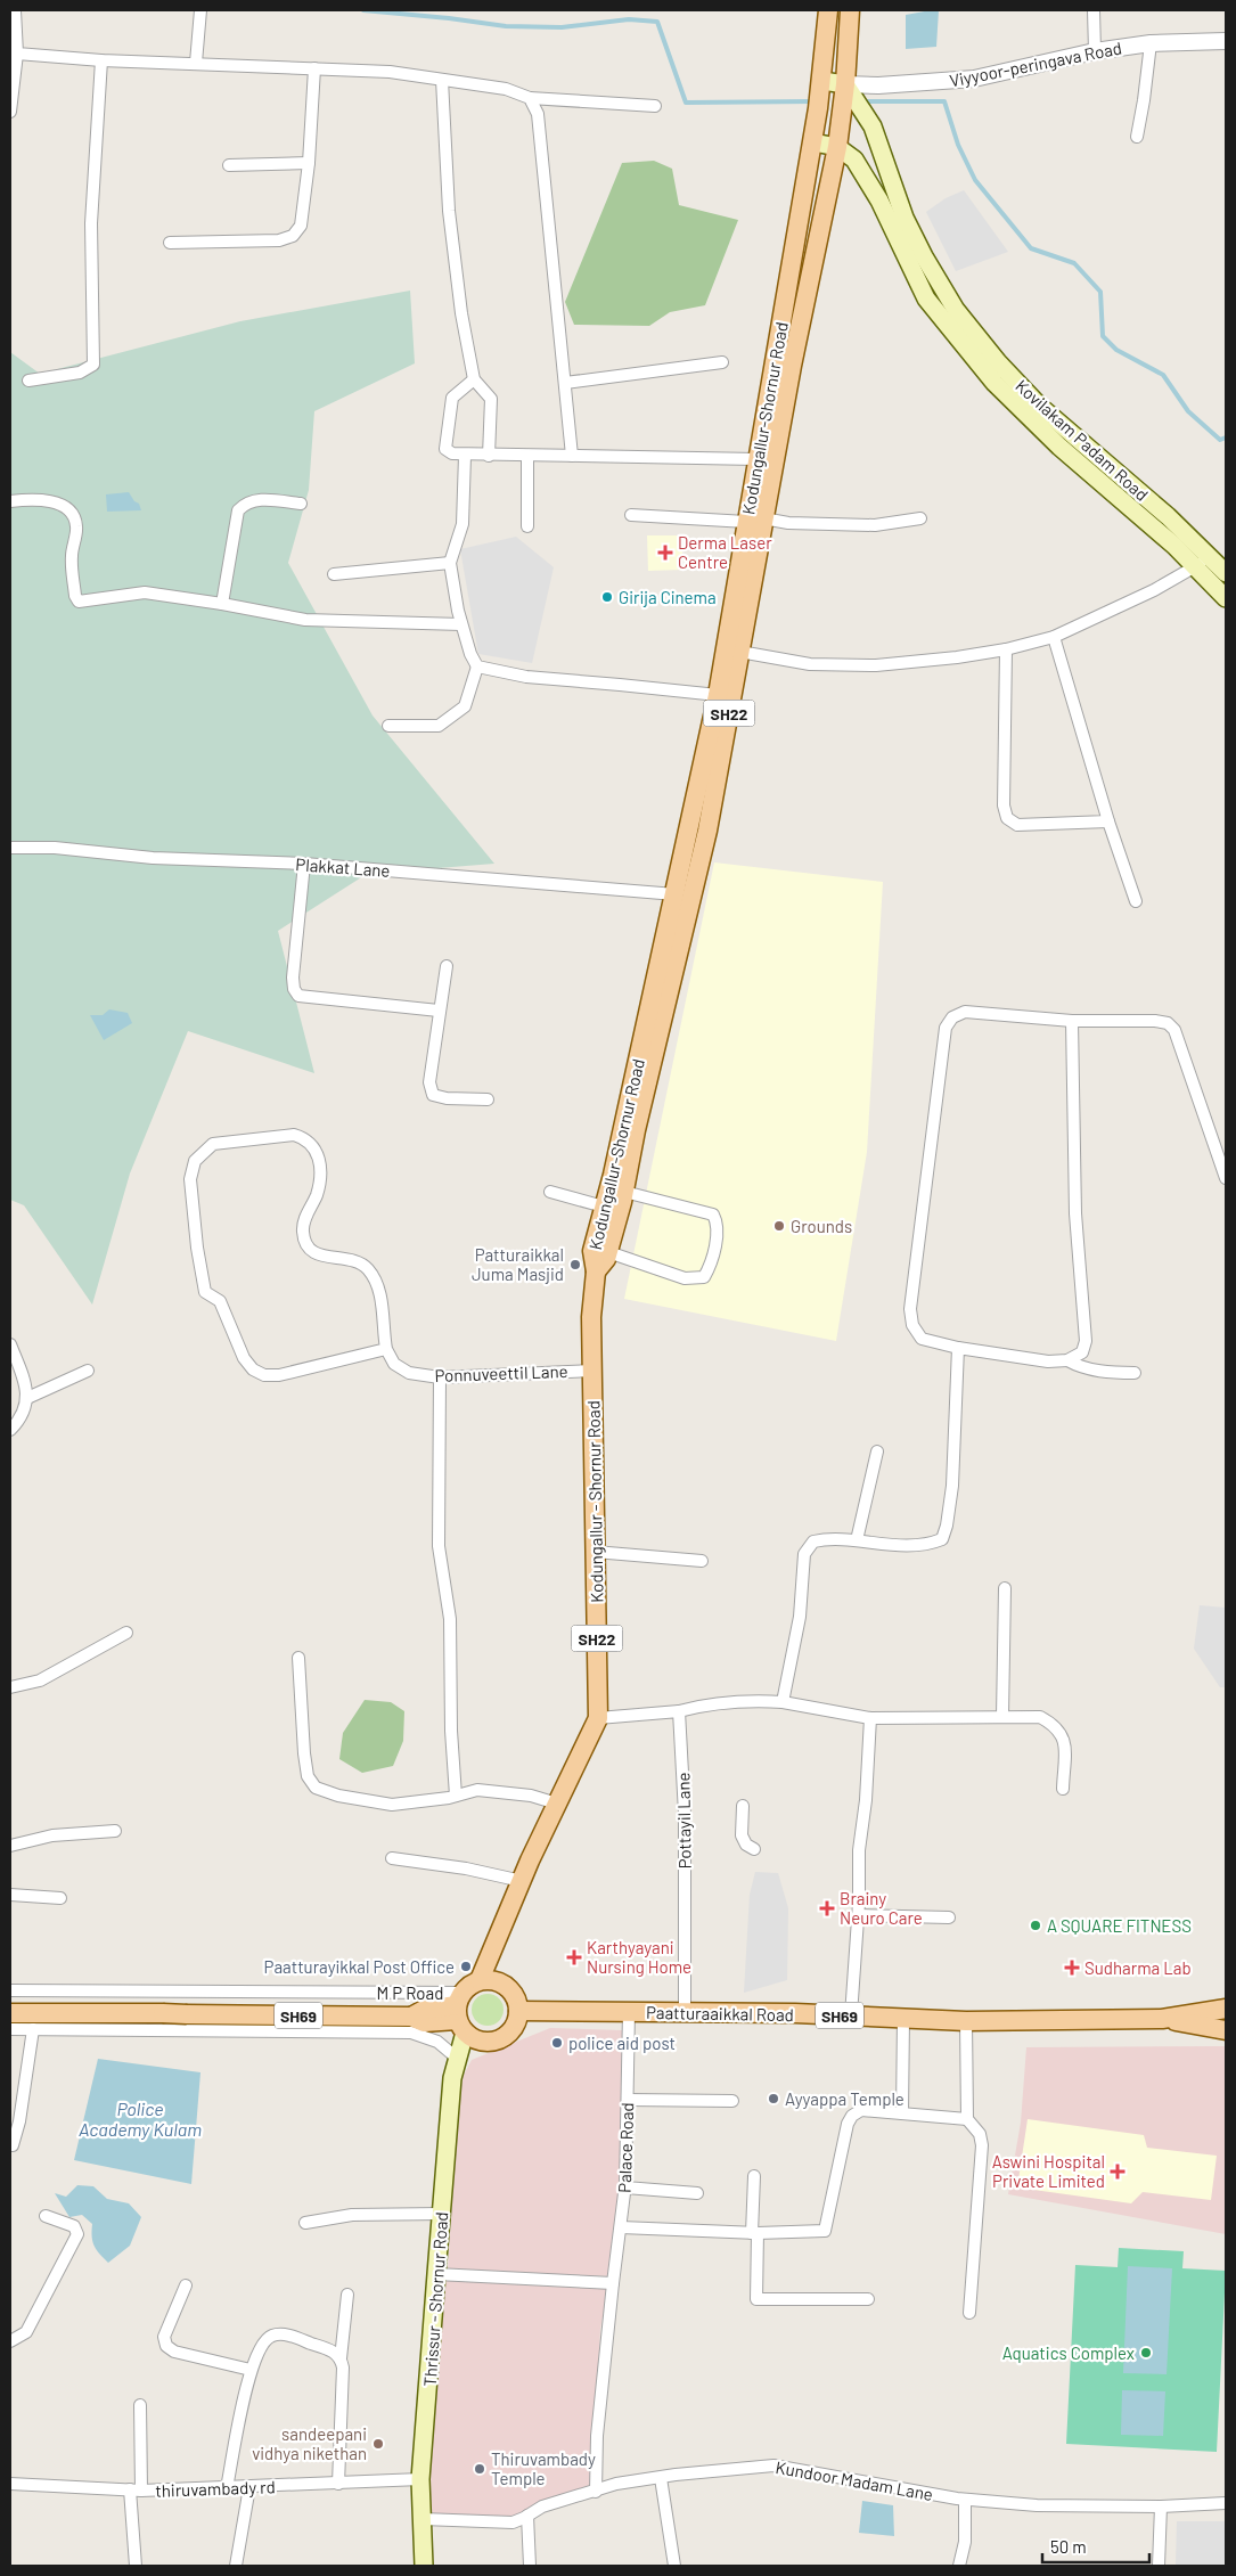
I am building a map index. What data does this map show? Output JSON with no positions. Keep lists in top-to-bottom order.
{
  "streets": {
    "main road": [
      "Kodungallur-Shornur Road",
      "Kovilakam Padam Road",
      "SH22",
      "Kodungallur - Shornur Road",
      "Paatturaaikkal Road",
      "SH69",
      "Thrissur - Shornur Road"
    ],
    "street": [
      "Viyyoor-peringava Road",
      "Plakkat Lane",
      "Ponnuveettil Lane",
      "Pottayil Lane",
      "M P Road",
      "Palace Road",
      "Kundoor Madam Lane",
      "thiruvambady rd"
    ]
  },
  "crossings": [
    ["Viyyoor-peringava Road", "Kodungallur-Shornur Road"],
    ["Viyyoor-peringava Road", "Kovilakam Padam Road"],
    ["Viyyoor-peringava Road", "SH22"],
    ["Kodungallur-Shornur Road", "Kovilakam Padam Road"],
    ["Kodungallur-Shornur Road", "SH22"],
    ["Kodungallur-Shornur Road", "Plakkat Lane"],
    ["Kodungallur-Shornur Road", "Kodungallur - Shornur Road"],
    ["Kovilakam Padam Road", "SH22"],
    ["Ponnuveettil Lane", "Kodungallur - Shornur Road"],
    ["Kodungallur - Shornur Road", "M P Road"],
    ["Kodungallur - Shornur Road", "Paatturaaikkal Road"],
    ["Kodungallur - Shornur Road", "SH69"],
    ["Kodungallur - Shornur Road", "Thrissur - Shornur Road"],
    ["Pottayil Lane", "Paatturaaikkal Road"],
    ["M P Road", "Paatturaaikkal Road"],
    ["M P Road", "SH69"],
    ["M P Road", "Thrissur - Shornur Road"],
    ["Paatturaaikkal Road", "SH69"],
    ["Paatturaaikkal Road", "Palace Road"],
    ["Paatturaaikkal Road", "Thrissur - Shornur Road"],
    ["SH69", "Thrissur - Shornur Road"],
    ["Palace Road", "Kundoor Madam Lane"],
    ["Thrissur - Shornur Road", "Kundoor Madam Lane"],
    ["Thrissur - Shornur Road", "thiruvambady rd"]
  ],
  "water": ["Police Academy Kulam"],
  "places": {
    "health": [
      "Derma Laser Centre",
      "Brainy Neuro Care",
      "Karthyayani Nursing Home",
      "Sudharma Lab",
      "Aswini Hospital Private Limited"
    ],
    "other": [
      "Girija Cinema",
      "Grounds",
      "Patturaikkal Juma Masjid",
      "A SQUARE FITNESS",
      "Paatturayikkal Post Office",
      "police aid post",
      "Ayyappa Temple",
      "Aquatics Complex",
      "sandeepani vidhya nikethan",
      "Thiruvambady Temple"
    ]
  },
  "scale_bar": "50 m"
}
